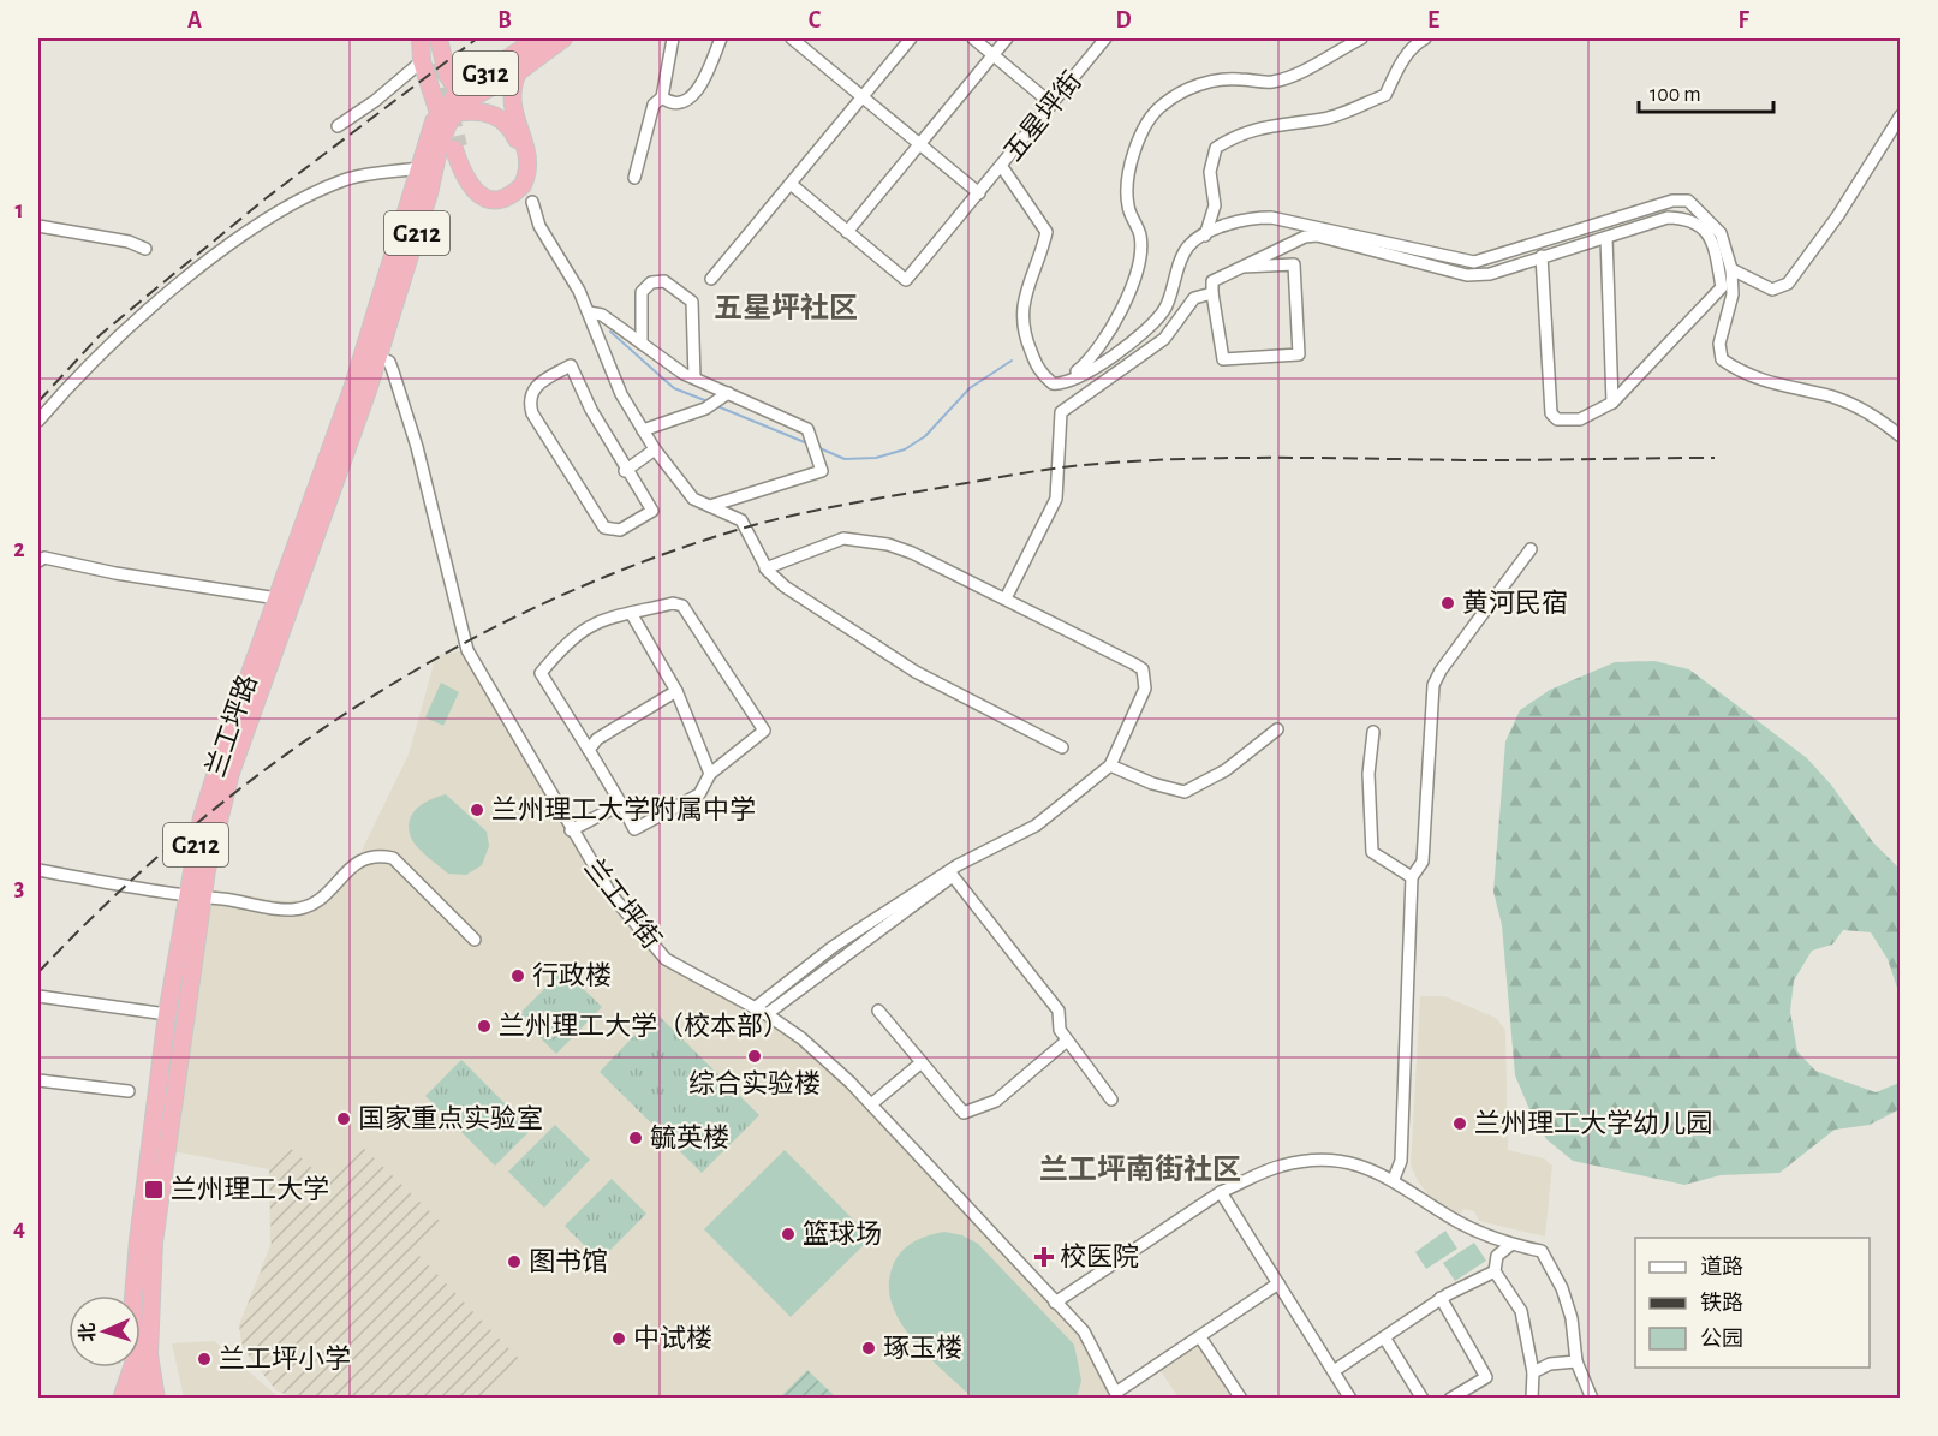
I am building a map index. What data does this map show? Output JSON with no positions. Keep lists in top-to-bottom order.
{
  "streets": {
    "highway": ["G312", "G212", "兰工坪路"],
    "street": ["五星坪街", "兰工坪街"]
  },
  "crossings": [
    ["G312", "兰工坪路"],
    ["G212", "兰工坪路"],
    ["兰工坪路", "兰工坪街"]
  ],
  "districts": ["五星坪社区", "兰工坪南街社区"],
  "places": {
    "other": [
      "黄河民宿",
      "兰州理工大学附属中学",
      "行政楼",
      "兰州理工大学（校本部）",
      "综合实验楼",
      "国家重点实验室",
      "兰州理工大学幼儿园",
      "毓英楼",
      "篮球场",
      "图书馆",
      "中试楼",
      "琢玉楼",
      "兰工坪小学"
    ],
    "transit": ["兰州理工大学"],
    "health": ["校医院"]
  },
  "legend": ["道路", "铁路", "公园"],
  "scale_bar": "100 m",
  "north": "left",
  "grid": {
    "columns": [
      "A",
      "B",
      "C",
      "D",
      "E",
      "F"
    ],
    "rows": [
      "1",
      "2",
      "3",
      "4"
    ]
  }
}
